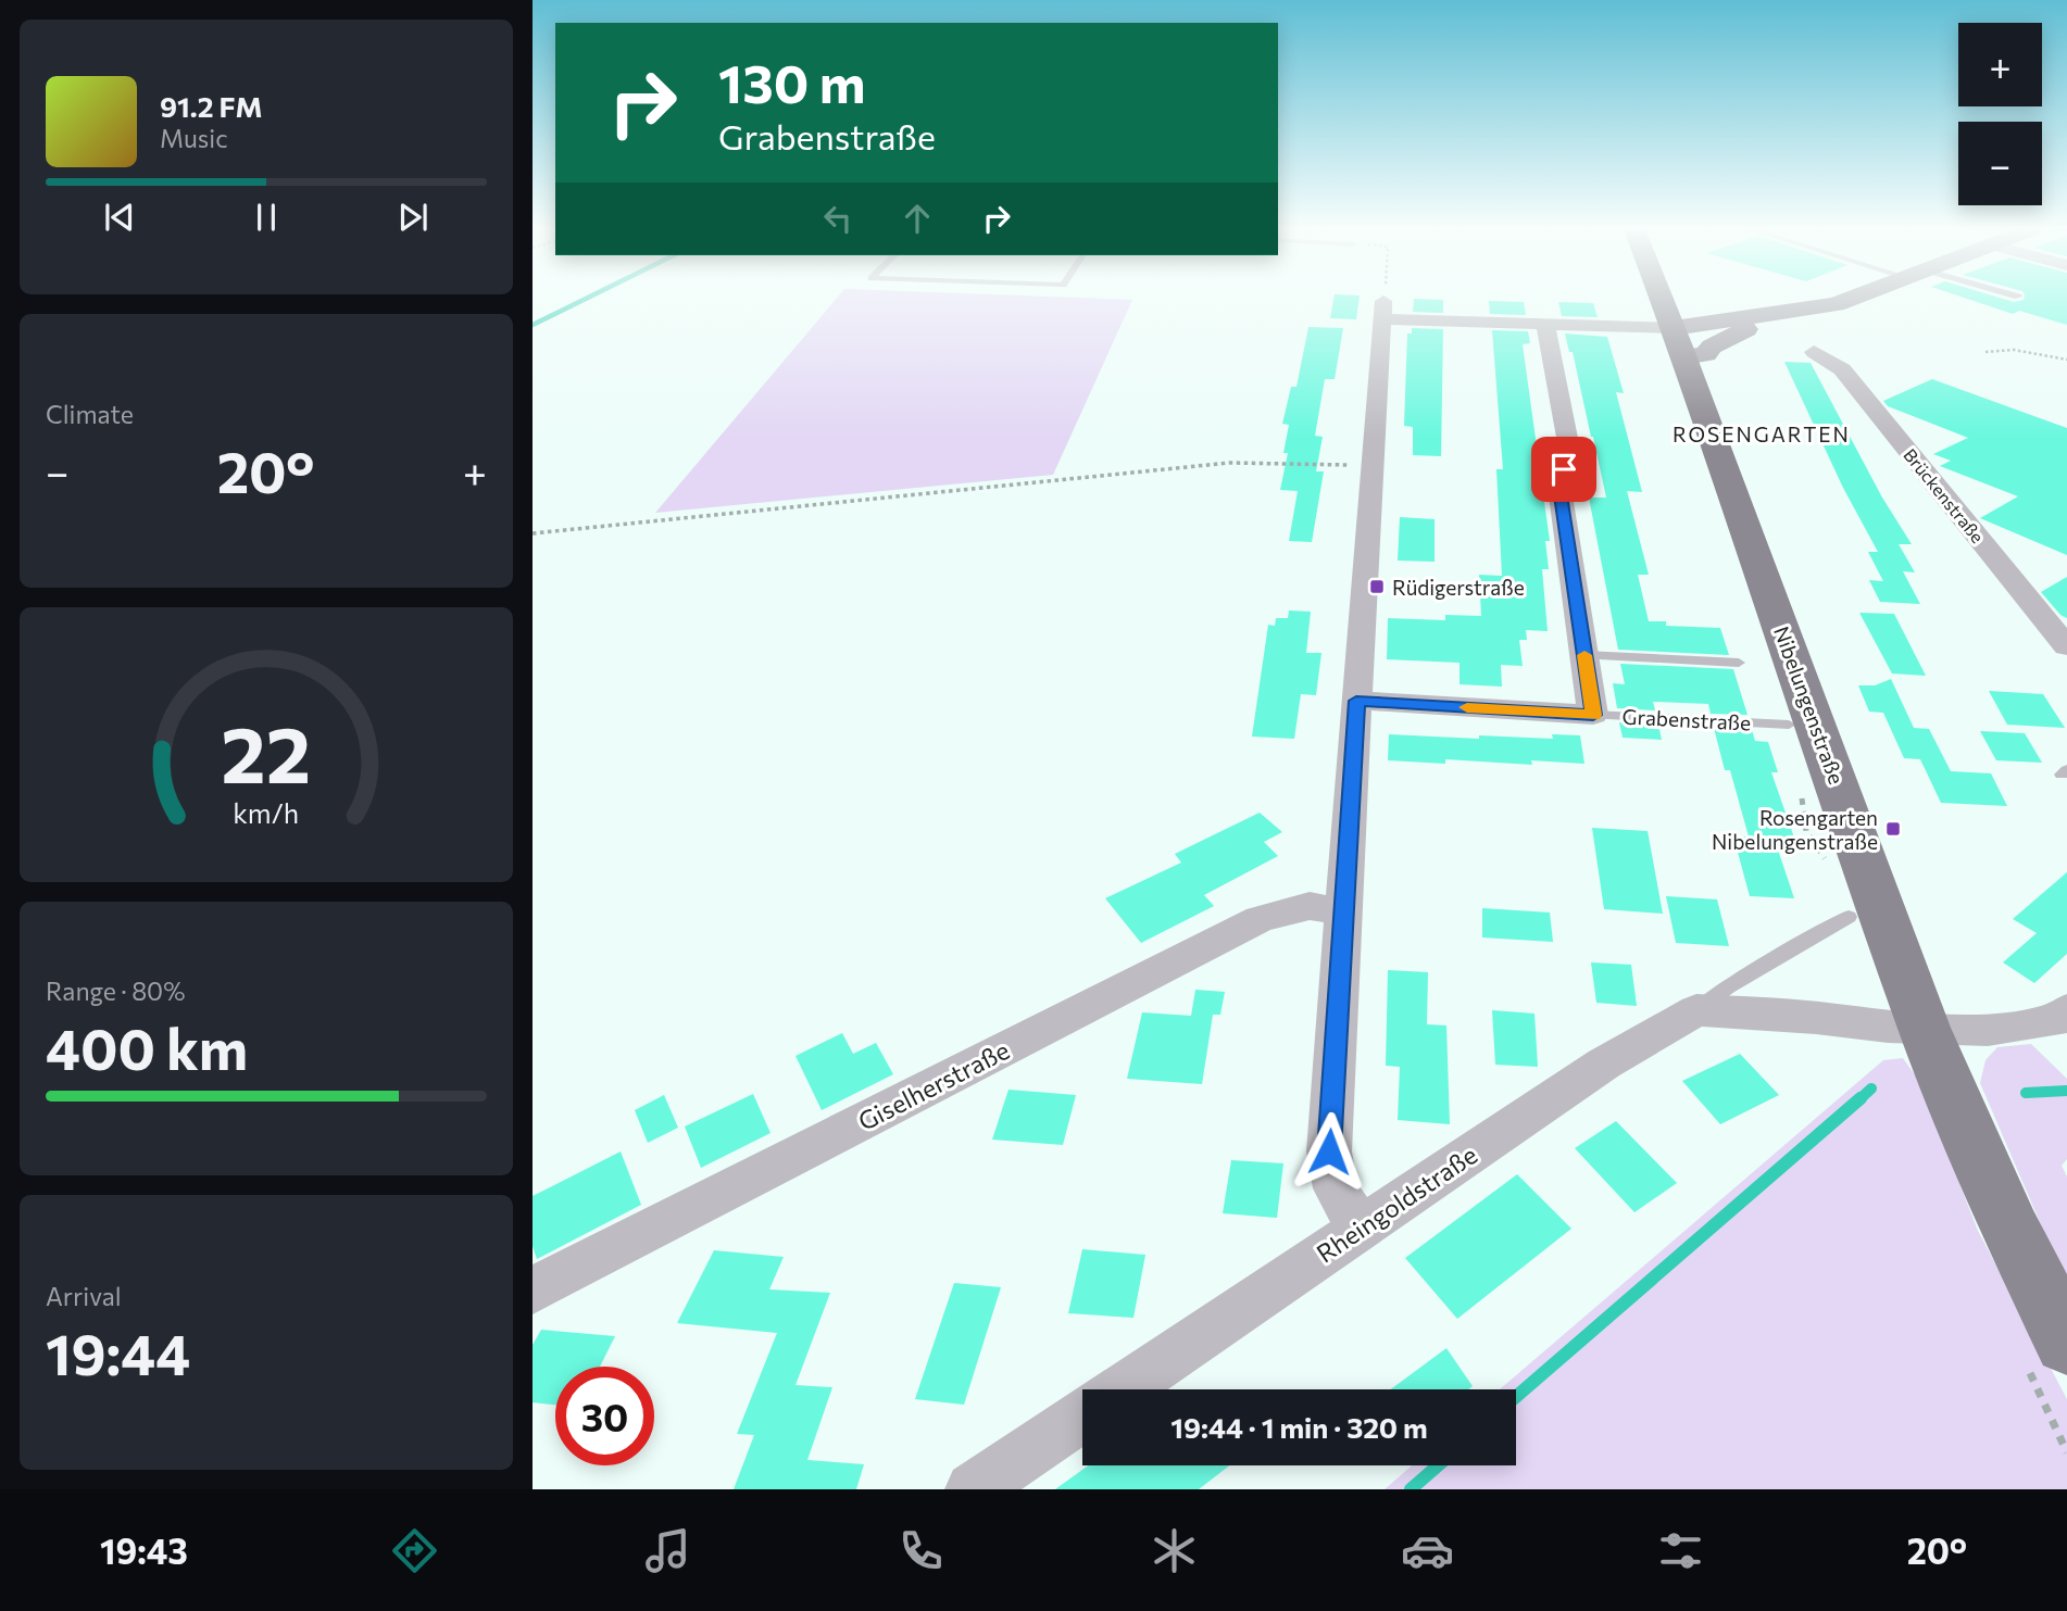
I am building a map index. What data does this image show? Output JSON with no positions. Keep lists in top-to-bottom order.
{
  "streets": {
    "main road": ["Nibelungenstraße"],
    "street": [
      "Brückenstraße",
      "Grabenstraße",
      "Giselherstraße",
      "Rheingoldstraße"
    ]
  },
  "districts": ["ROSENGARTEN"],
  "places": {
    "transit": ["Rüdigerstraße", "Rosengarten Nibelungenstraße"]
  },
  "page": {
    "map_buttons": ["+", "−"],
    "turn": ["130 m", "Grabenstraße"],
    "song": ["91.2 FM", "Music"],
    "tile": [
      "Climate",
      ["Range · 80%", "400 km"],
      ["Arrival", "19:44"]
    ],
    "heat": ["−", "20°", "+"],
    "limit": "30",
    "trip": "19:44 · 1 min · 320 m",
    "tabs": ["19:43", "20°"],
    "gauge": ["22", "km/h"]
  }
}
